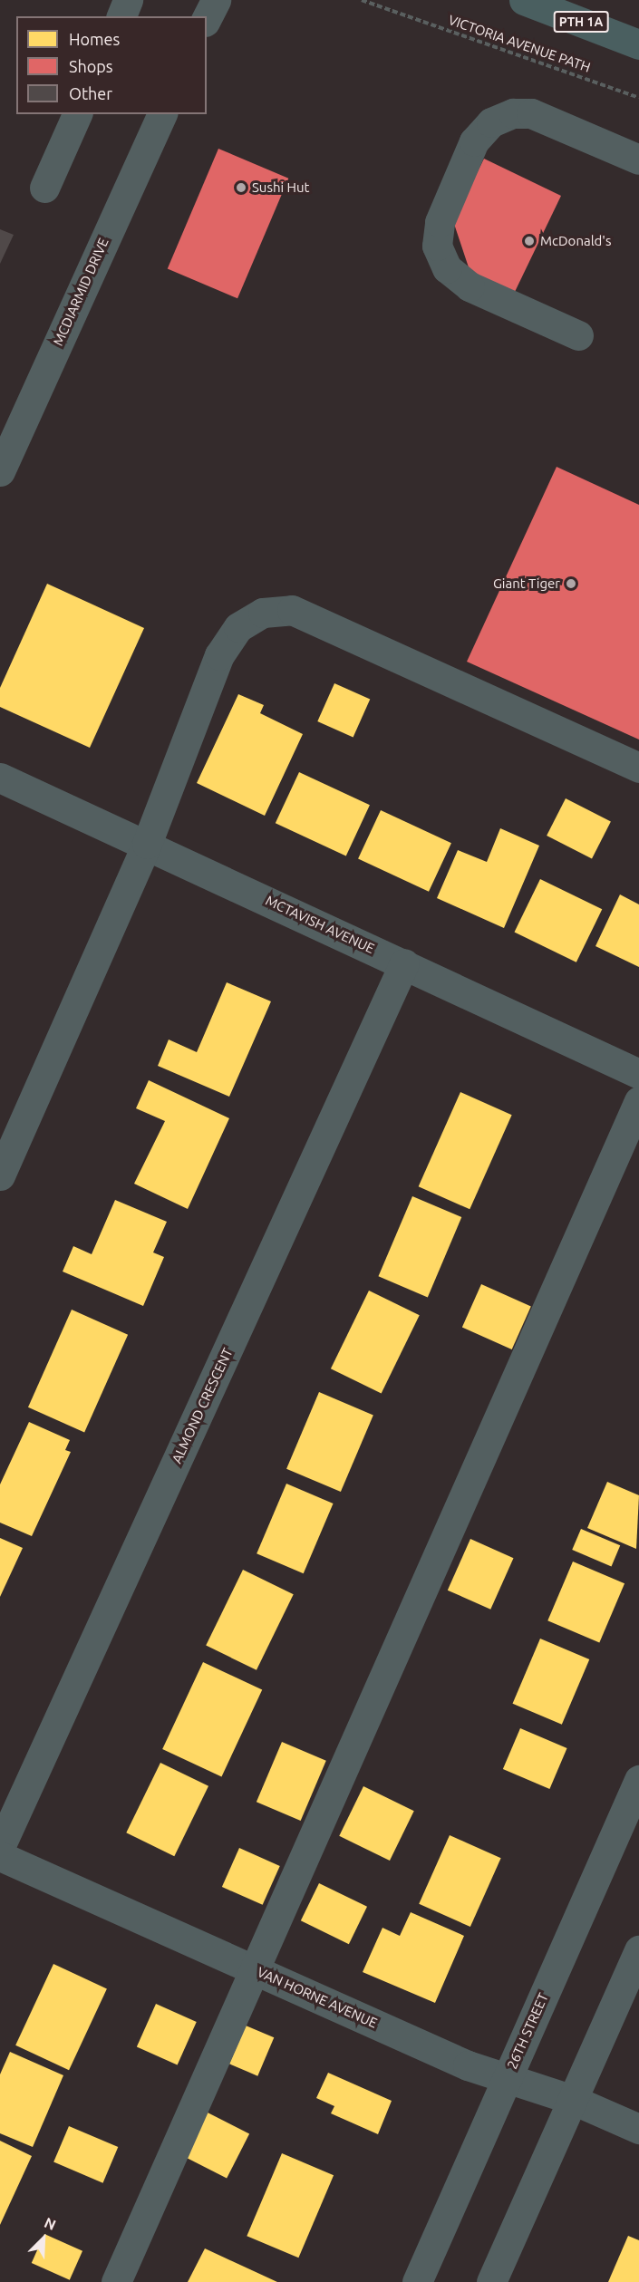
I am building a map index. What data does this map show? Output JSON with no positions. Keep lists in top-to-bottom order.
{
  "streets": {
    "main road": ["PTH 1A"],
    "street": [
      "MCDIARMID DRIVE",
      "MCTAVISH AVENUE",
      "ALMOND CRESCENT",
      "VAN HORNE AVENUE",
      "26TH STREET"
    ],
    "path": ["VICTORIA AVENUE PATH"]
  },
  "crossings": [
    ["MCTAVISH AVENUE", "ALMOND CRESCENT"],
    ["VAN HORNE AVENUE", "26TH STREET"]
  ],
  "places": ["Sushi Hut", "McDonald's", "Giant Tiger"],
  "legend": ["Homes", "Shops", "Other"],
  "north": "top right"
}
